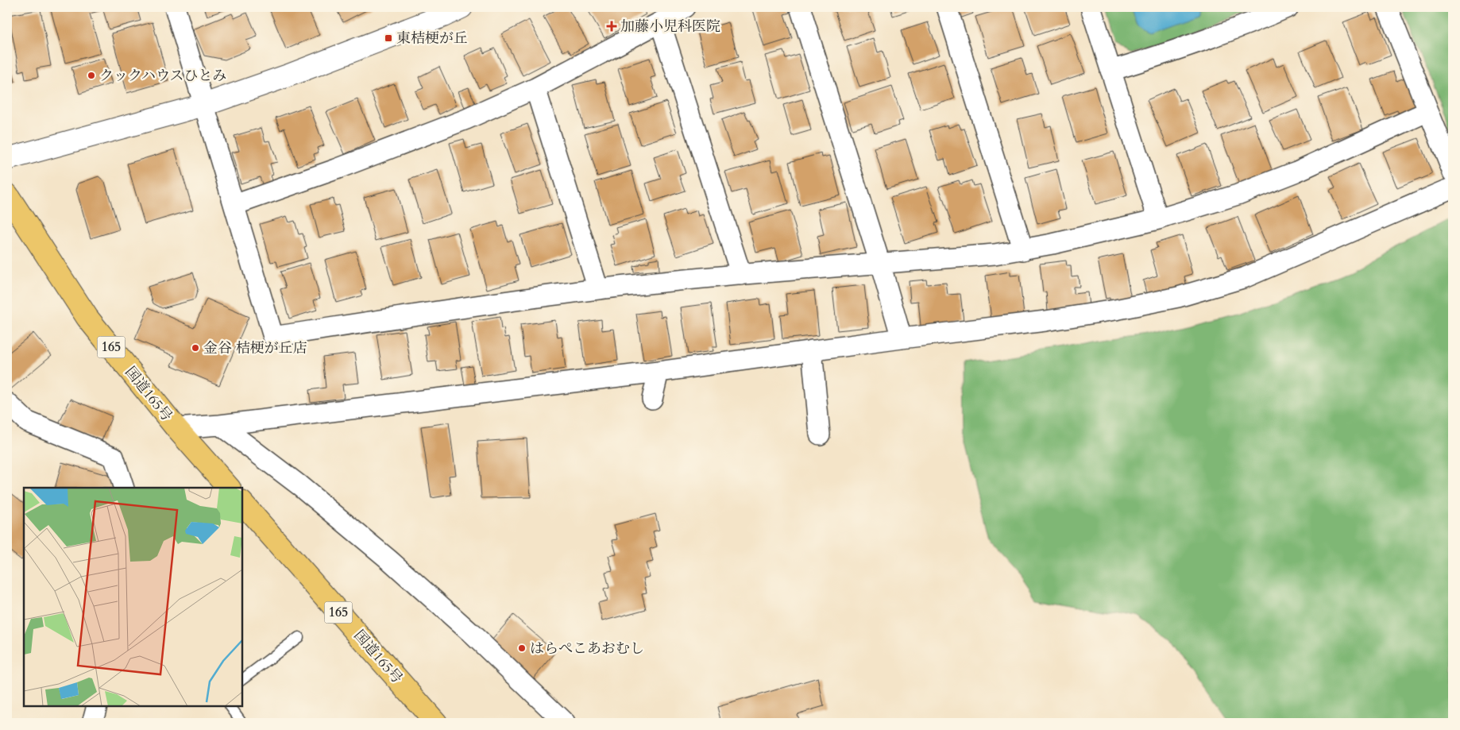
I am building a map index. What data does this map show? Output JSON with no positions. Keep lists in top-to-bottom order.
{
  "streets": {
    "highway": ["165", "国道165号"]
  },
  "places": {
    "health": ["加藤小児科医院"],
    "transit": ["東桔梗が丘"],
    "other": ["クックハウスひとみ", "金谷 桔梗が丘店", "はらぺこあおむし"]
  }
}
